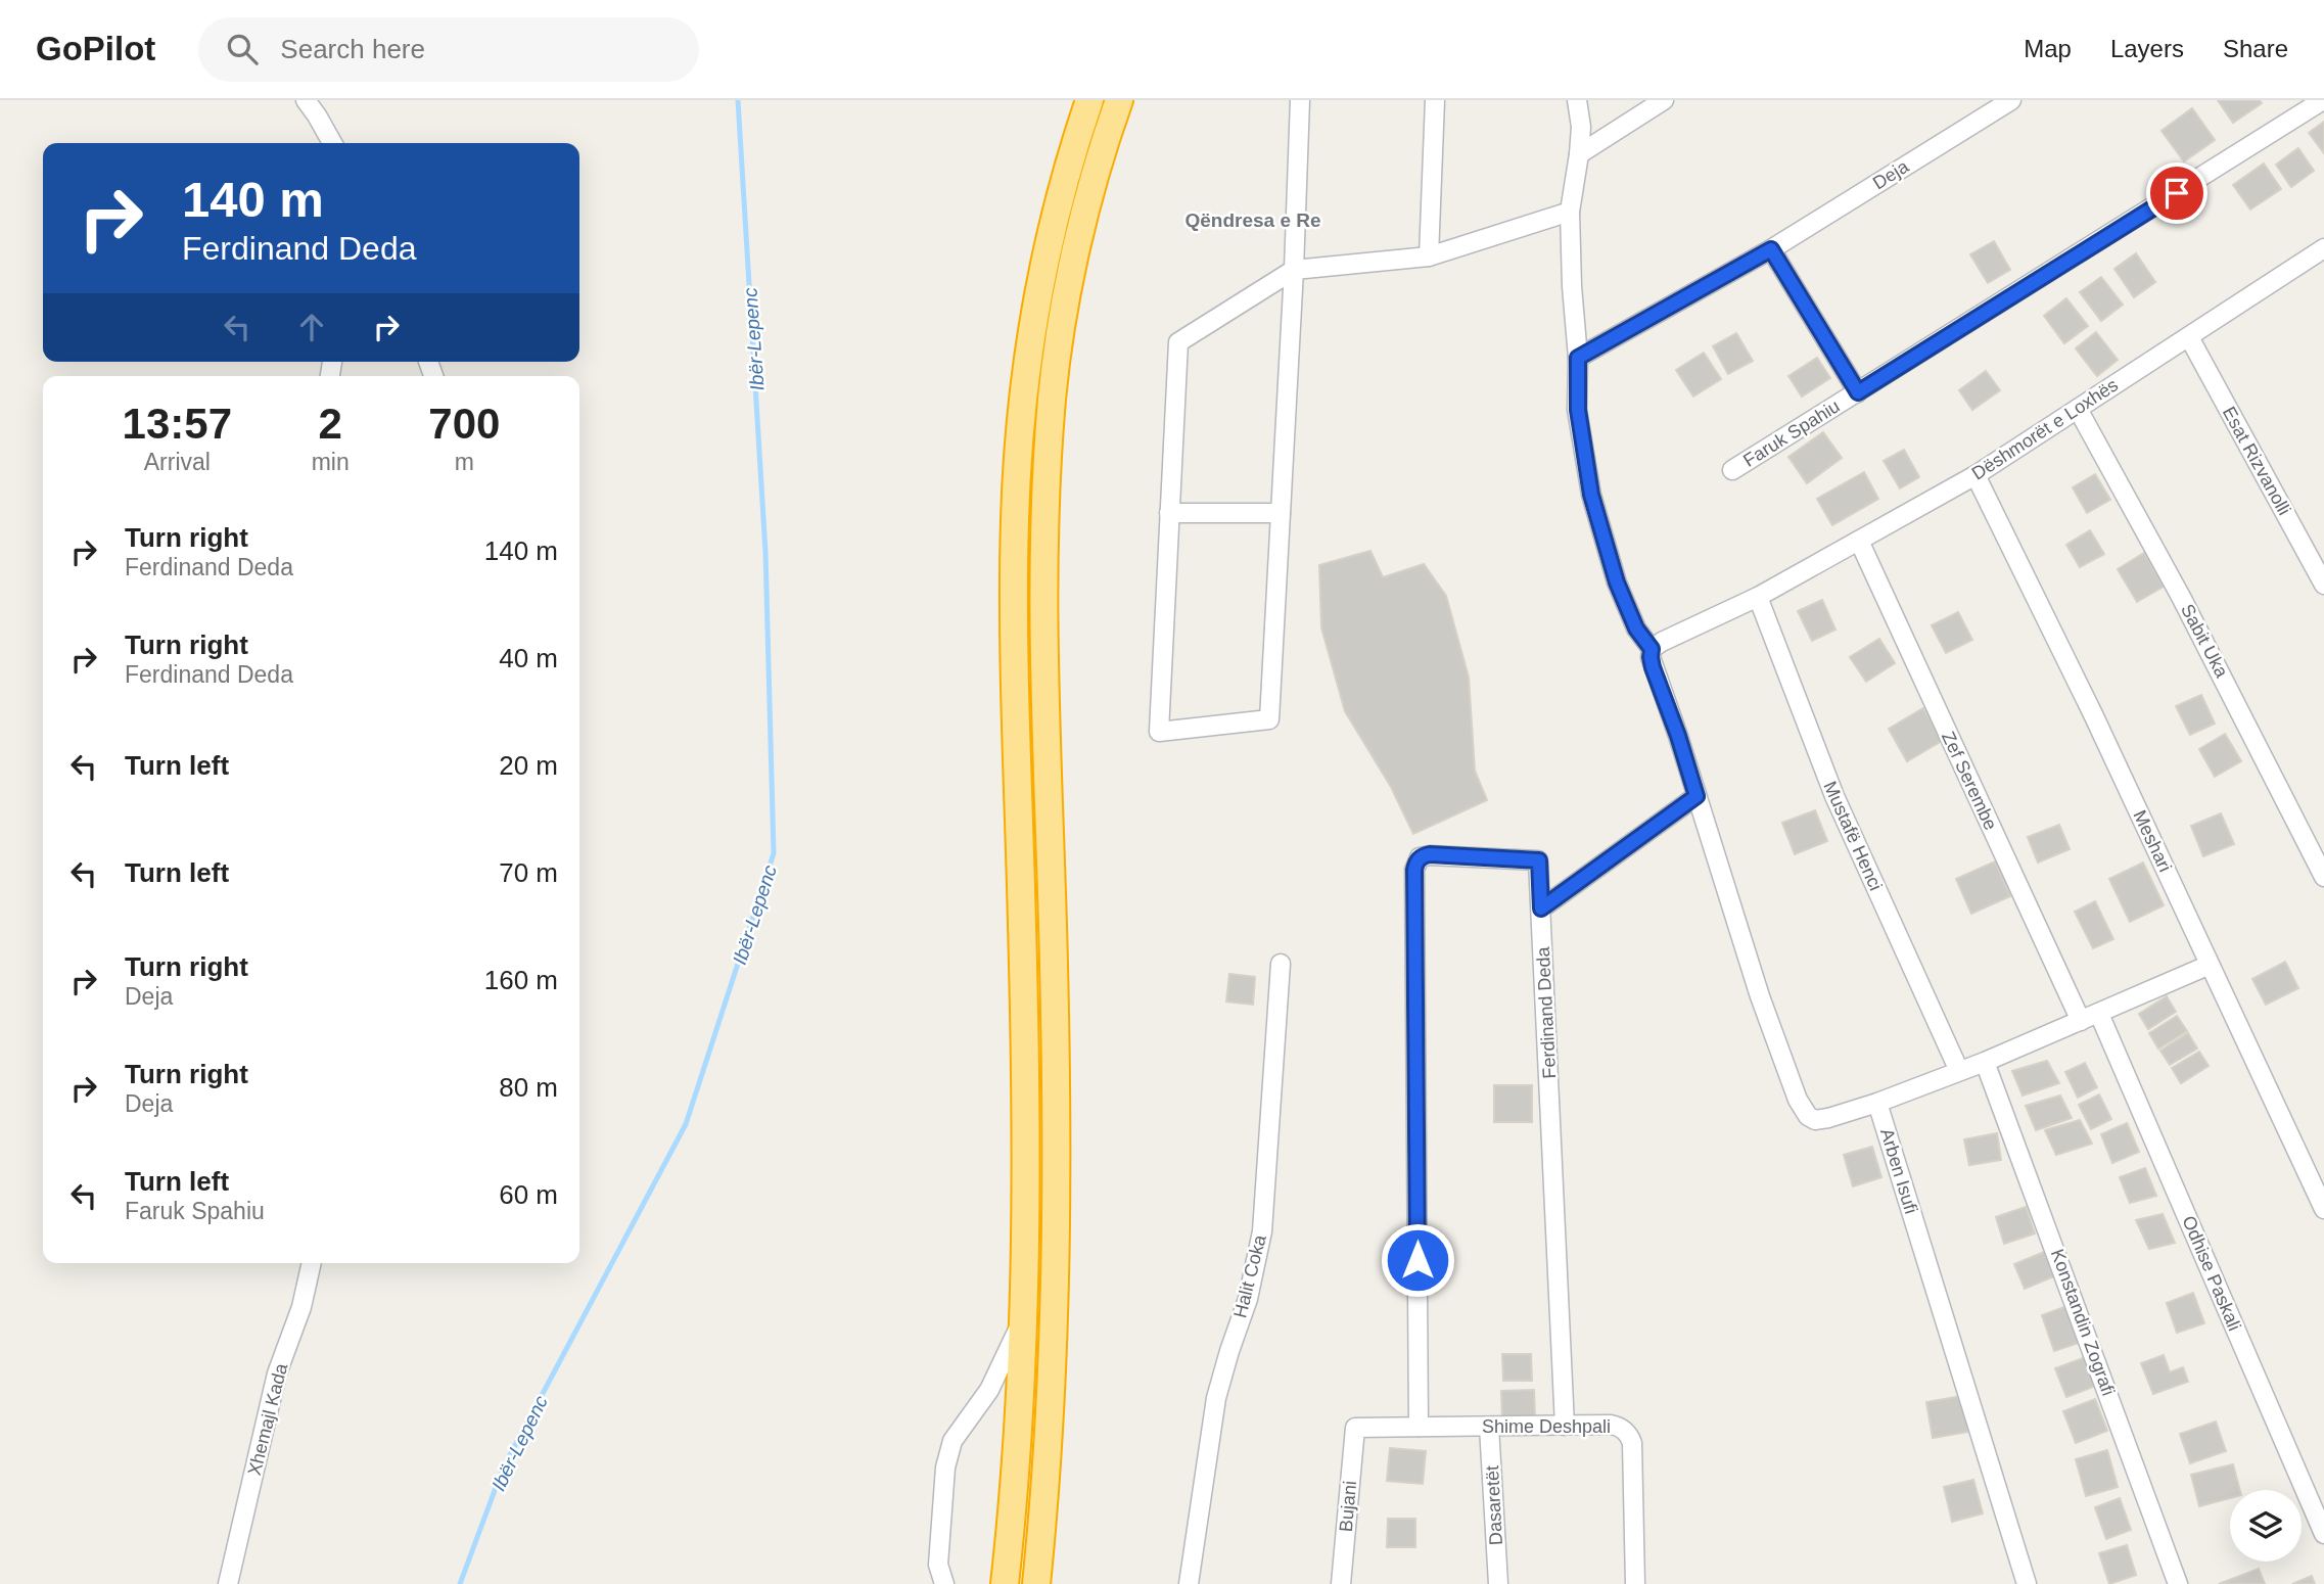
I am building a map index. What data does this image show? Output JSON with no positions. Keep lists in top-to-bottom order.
{
  "streets": {
    "street": [
      "Deja",
      "Dëshmorët e Loxhës",
      "Faruk Spahiu",
      "Esat Rizvanolli",
      "Sabit Uka",
      "Zef Serembe",
      "Mustafë Henci",
      "Meshari",
      "Ferdinand Deda",
      "Arben Isufi",
      "Odhise Paskali",
      "Halit Coka",
      "Konstandin Zografi",
      "Xhemajl Kada",
      "Shime Deshpali",
      "Dasaretët",
      "Bujani"
    ]
  },
  "crossings": [
    ["Dëshmorët e Loxhës", "Esat Rizvanolli"],
    ["Dëshmorët e Loxhës", "Sabit Uka"],
    ["Dëshmorët e Loxhës", "Zef Serembe"],
    ["Dëshmorët e Loxhës", "Mustafë Henci"],
    ["Dëshmorët e Loxhës", "Meshari"],
    ["Ferdinand Deda", "Shime Deshpali"],
    ["Shime Deshpali", "Dasaretët"],
    ["Shime Deshpali", "Bujani"]
  ],
  "districts": ["Qëndresa e Re"],
  "water": ["Ibër-Lepenc"],
  "page": {
    "header": "GoPilot",
    "search": "Search here",
    "nav": ["Map", "Layers", "Share"],
    "turn": ["140 m", "Ferdinand Deda"],
    "eta": [
      "13:57",
      "Arrival",
      "2",
      "min",
      "700",
      "m"
    ],
    "list": [
      {
        "name": "Turn right",
        "note": "Ferdinand Deda",
        "value": "140 m"
      },
      {
        "name": "Turn right",
        "note": "Ferdinand Deda",
        "value": "40 m"
      },
      {
        "name": "Turn left",
        "value": "20 m"
      },
      {
        "name": "Turn left",
        "value": "70 m"
      },
      {
        "name": "Turn right",
        "note": "Deja",
        "value": "160 m"
      },
      {
        "name": "Turn right",
        "note": "Deja",
        "value": "80 m"
      },
      {
        "name": "Turn left",
        "note": "Faruk Spahiu",
        "value": "60 m"
      }
    ]
  }
}
